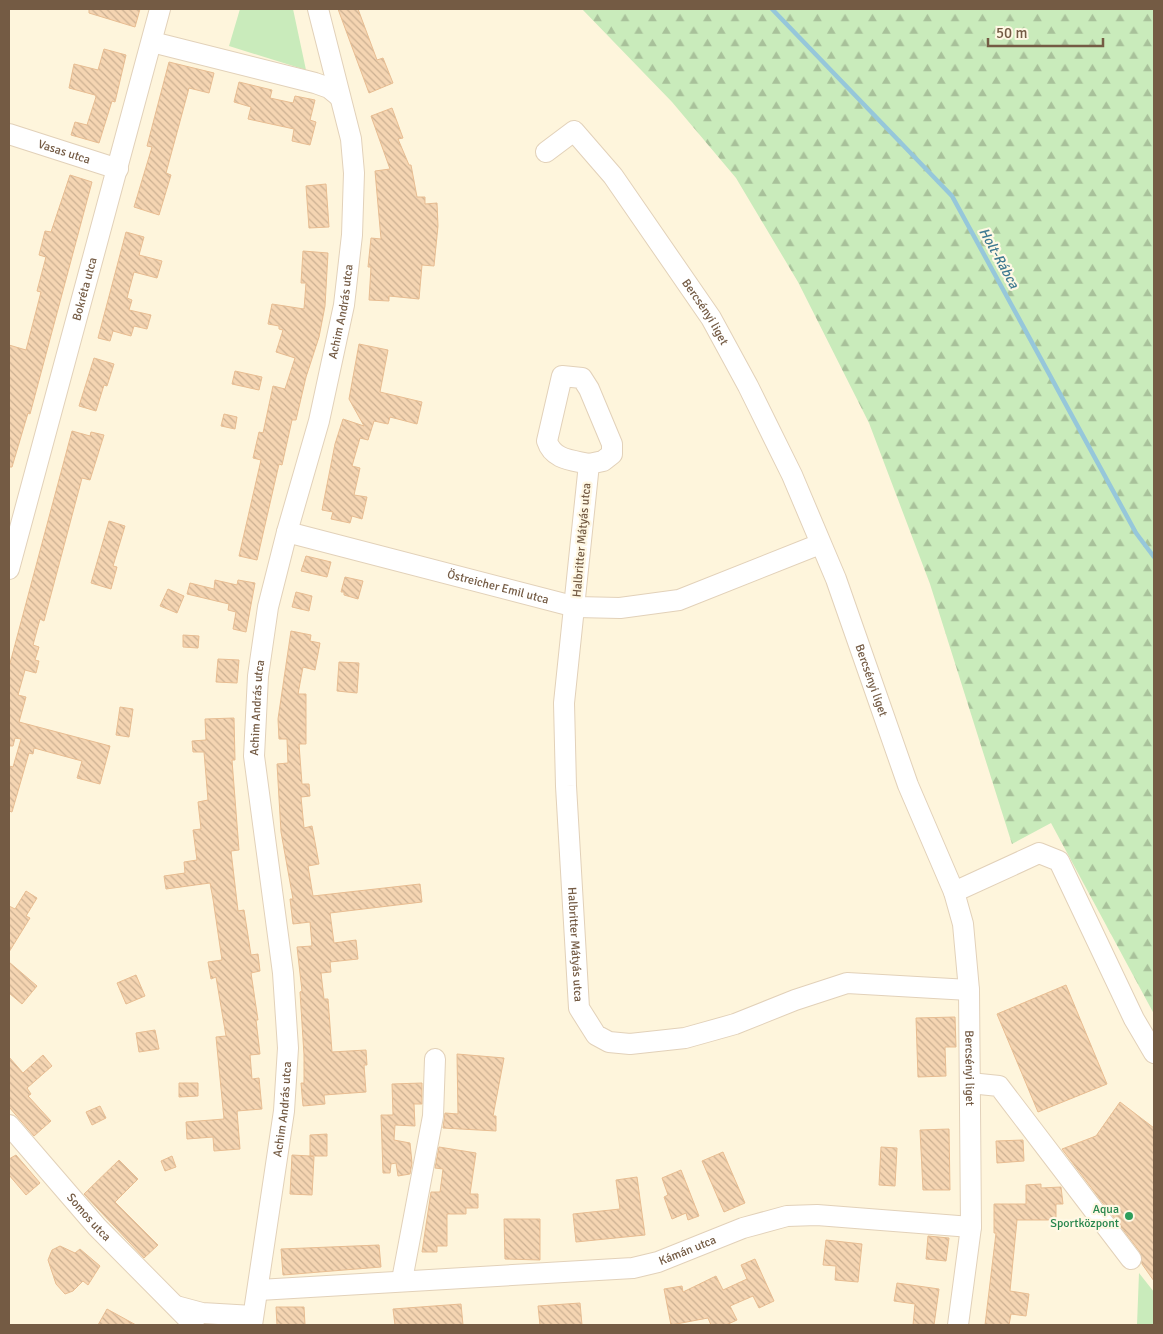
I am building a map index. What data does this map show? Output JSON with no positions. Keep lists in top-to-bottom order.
{
  "streets": {
    "street": [
      "Vasas utca",
      "Bokréta utca",
      "Achim András utca",
      "Bercsényi liget",
      "Halbritter Mátyás utca",
      "Östreicher Emil utca",
      "Somos utca",
      "Kámán utca"
    ]
  },
  "crossings": [
    ["Vasas utca", "Bokréta utca"],
    ["Achim András utca", "Östreicher Emil utca"],
    ["Achim András utca", "Kámán utca"],
    ["Bercsényi liget", "Halbritter Mátyás utca"],
    ["Bercsényi liget", "Östreicher Emil utca"],
    ["Bercsényi liget", "Kámán utca"],
    ["Halbritter Mátyás utca", "Östreicher Emil utca"]
  ],
  "water": ["Holt-Rábca"],
  "places": ["Aqua Sportközpont"],
  "scale_bar": "50 m"
}
